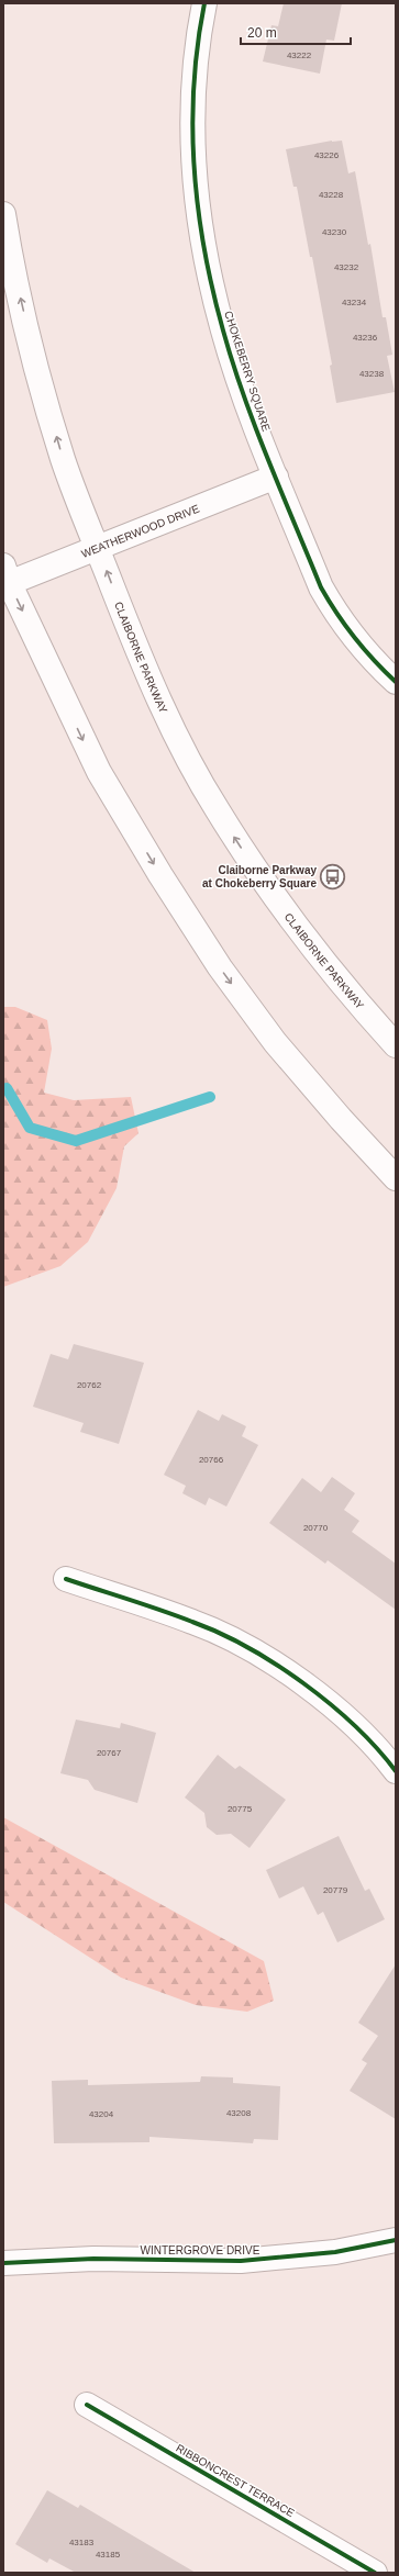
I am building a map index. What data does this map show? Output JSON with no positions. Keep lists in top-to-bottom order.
{
  "streets": {
    "street": [
      "CHOKEBERRY SQUARE",
      "WEATHERWOOD DRIVE",
      "CLAIBORNE PARKWAY",
      "WINTERGROVE DRIVE",
      "RIBBONCREST TERRACE"
    ]
  },
  "crossings": [
    ["CHOKEBERRY SQUARE", "WEATHERWOOD DRIVE"],
    ["WEATHERWOOD DRIVE", "CLAIBORNE PARKWAY"]
  ],
  "places": {
    "bus stop": ["Claiborne Parkway at Chokeberry Square"]
  },
  "house_numbers": [
    "43222",
    "43226",
    "43228",
    "43230",
    "43232",
    "43234",
    "43236",
    "43238",
    "20762",
    "20766",
    "20770",
    "20767",
    "20775",
    "20779",
    "43208",
    "43204",
    "43183",
    "43185"
  ],
  "scale_bar": "20 m"
}
